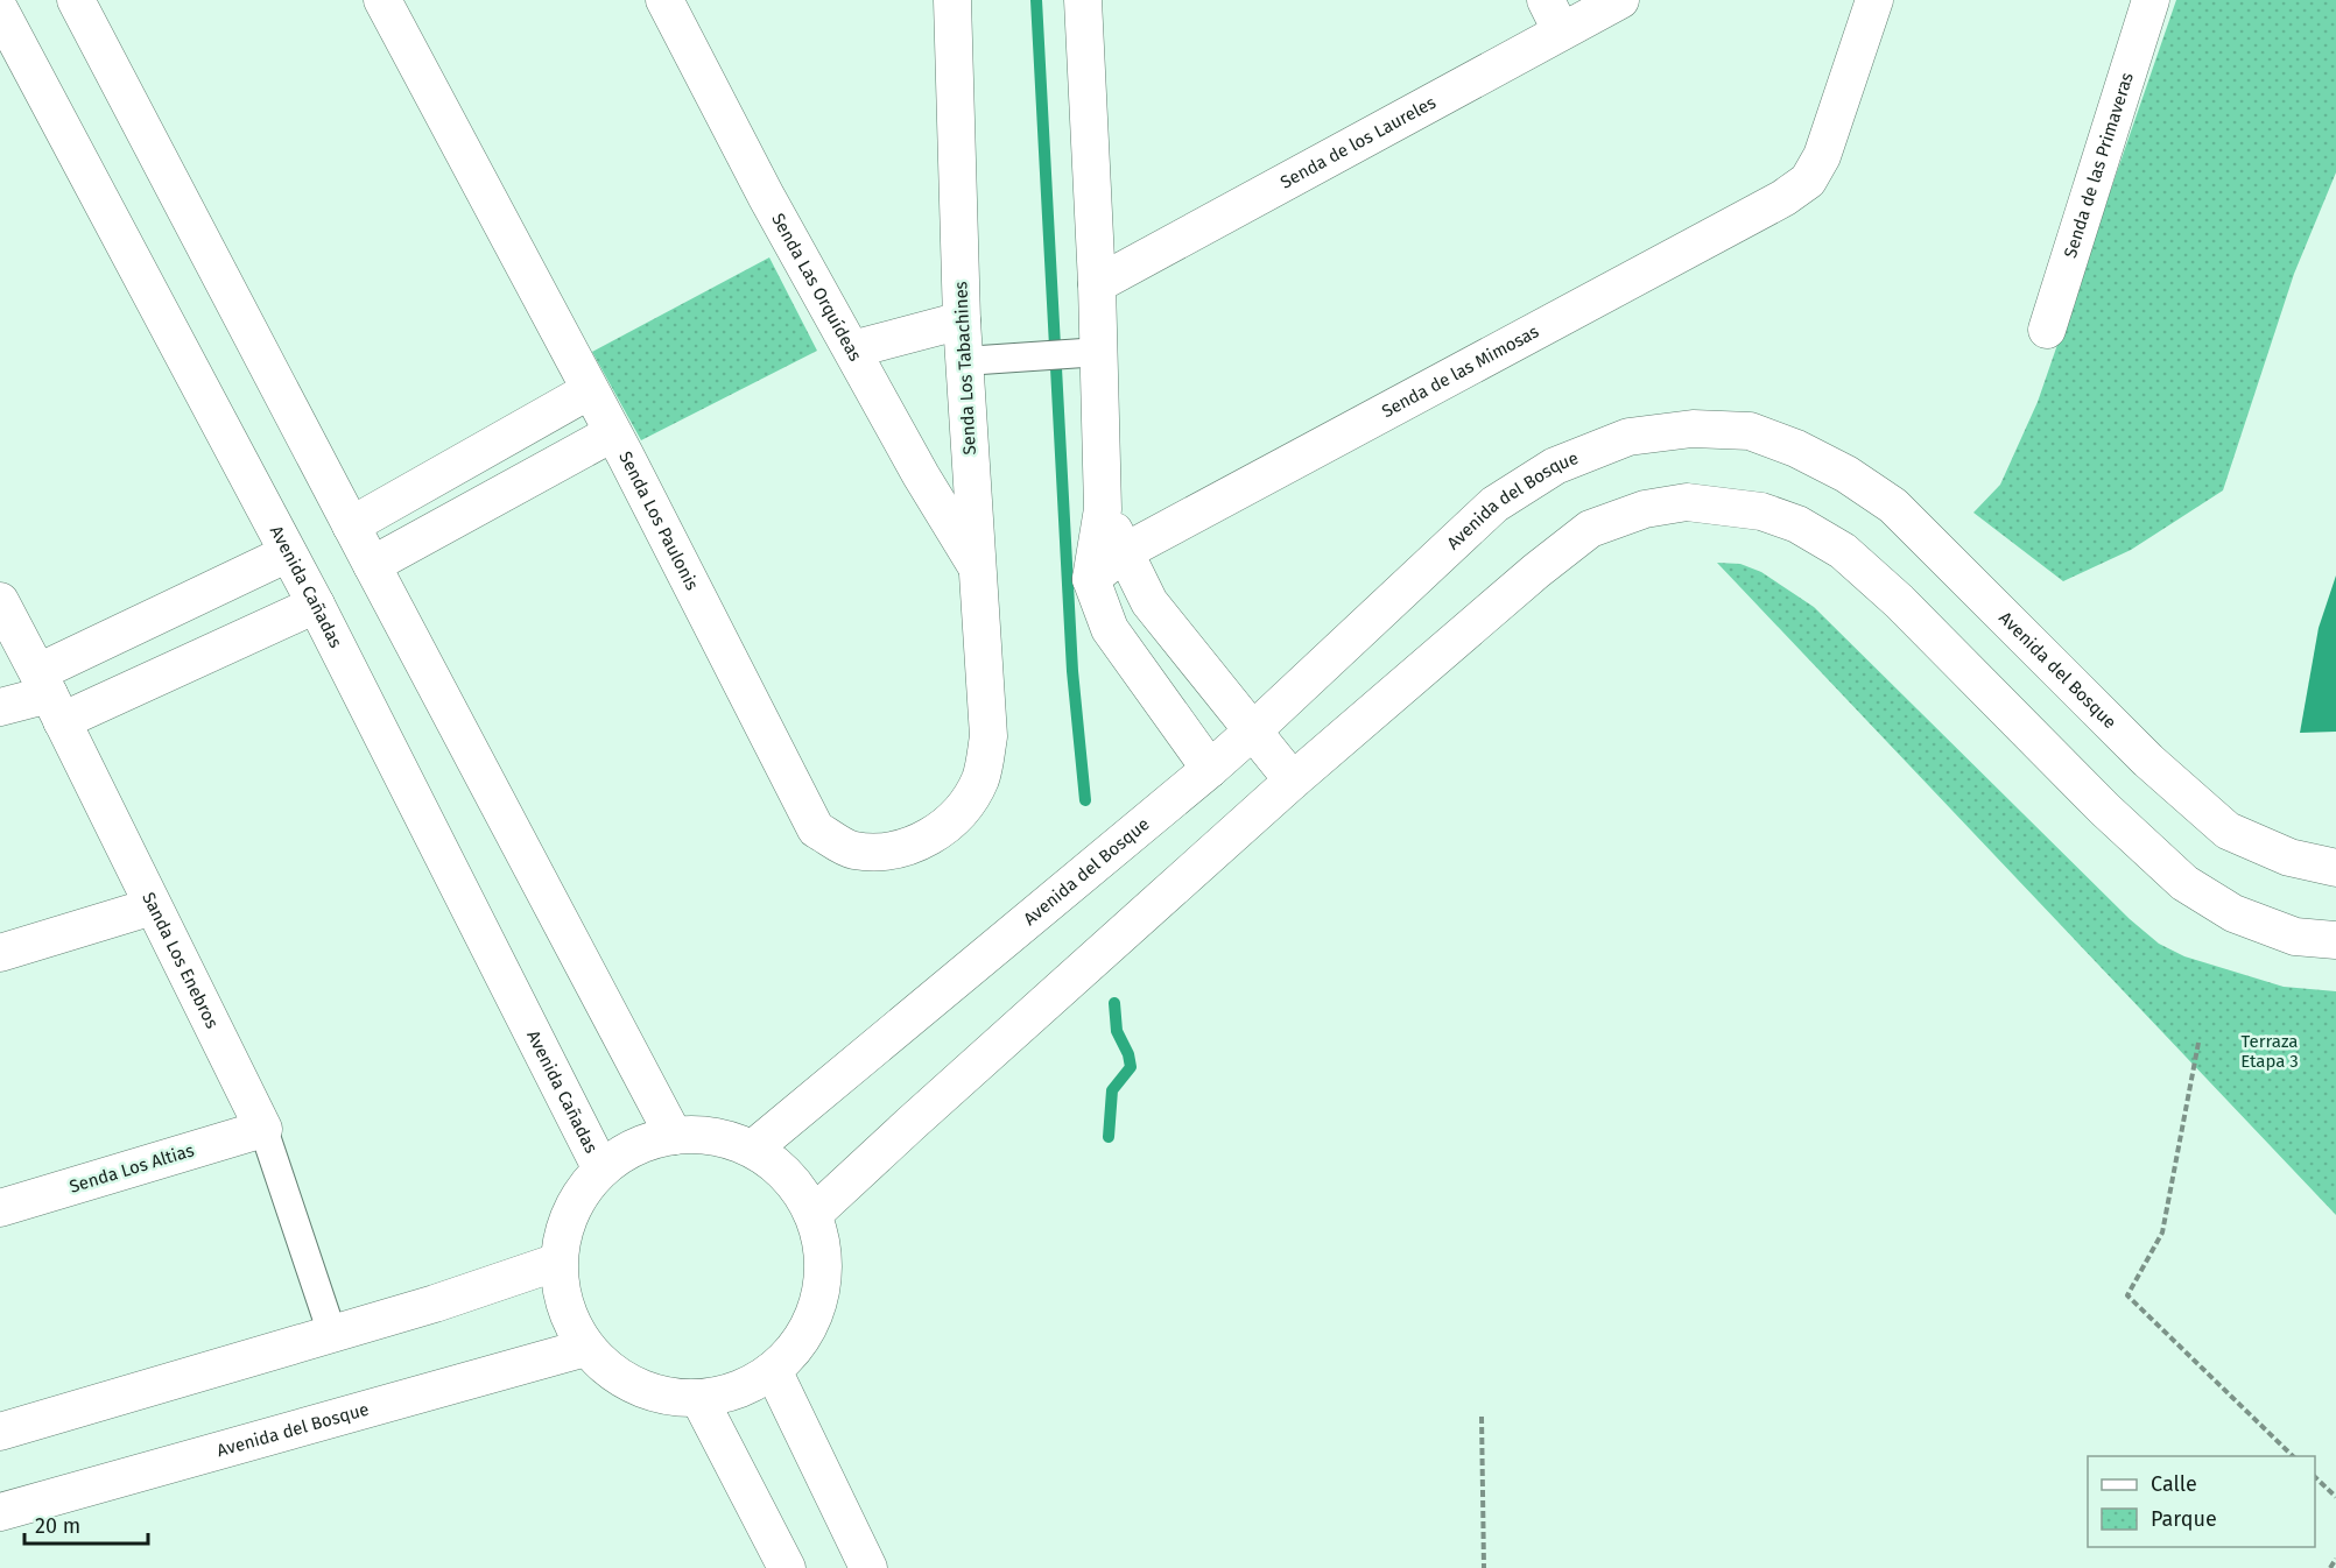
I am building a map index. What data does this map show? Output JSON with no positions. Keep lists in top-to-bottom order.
{
  "streets": {
    "street": [
      "Senda de los Laureles",
      "Senda de las Primaveras",
      "Senda Las Orquídeas",
      "Senda Los Tabachines",
      "Senda de las Mimosas",
      "Avenida del Bosque",
      "Senda Los Paulonis",
      "Avenida Cañadas",
      "Sanda Los Enebros",
      "Senda Los Altias"
    ]
  },
  "crossings": [
    ["Senda Las Orquídeas", "Senda Los Tabachines"],
    ["Senda Los Tabachines", "Senda Los Paulonis"],
    ["Sanda Los Enebros", "Senda Los Altias"]
  ],
  "parks": ["Terraza Etapa 3"],
  "legend": ["Calle", "Parque"],
  "scale_bar": "20 m"
}
